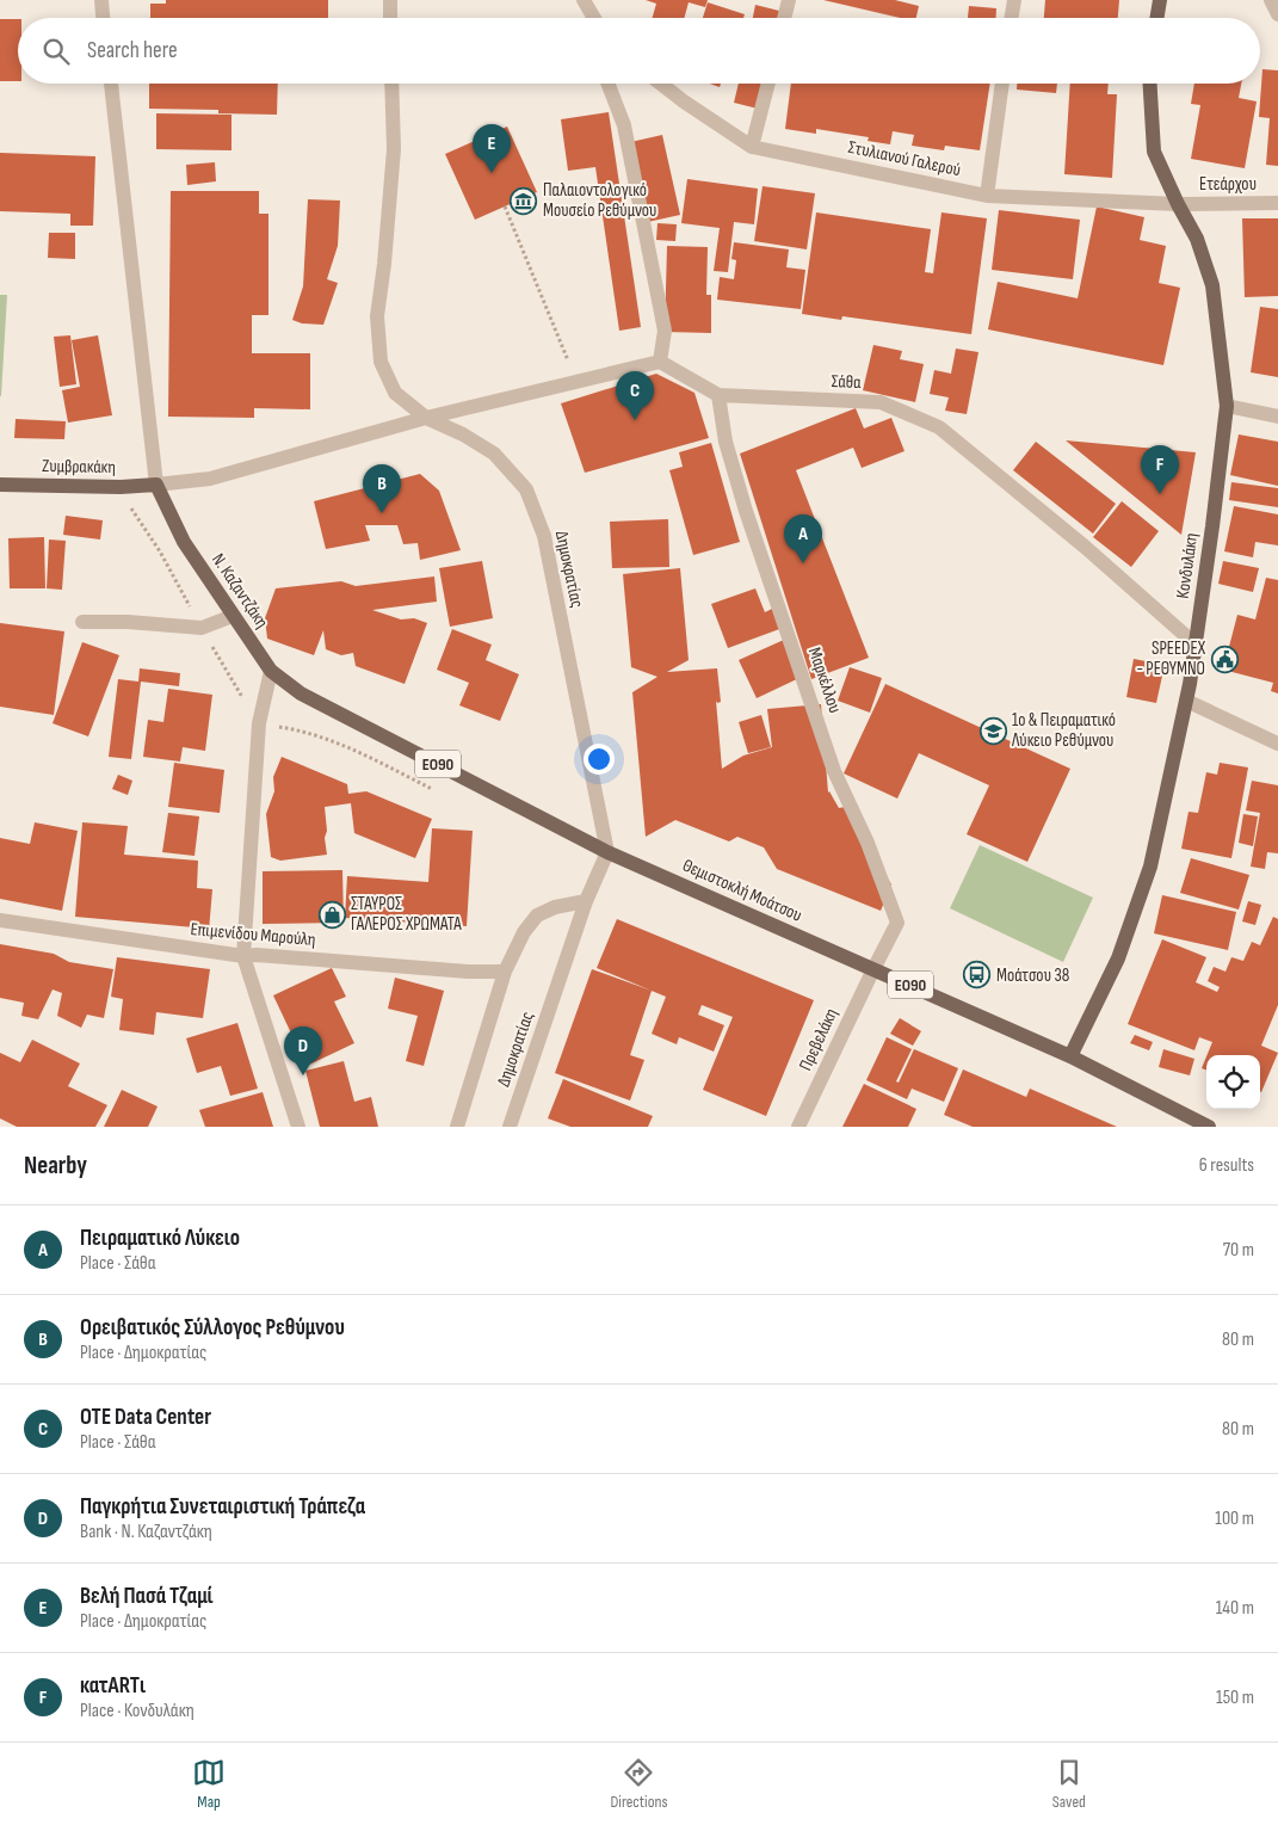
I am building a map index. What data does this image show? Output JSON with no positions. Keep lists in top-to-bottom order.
{
  "streets": {
    "main road": [
      "Ζυμβρακάκη",
      "Κονδυλάκη",
      "Ν. Καζαντζάκη",
      "ΕΟ90",
      "Θεμιστοκλή Μοάτσου"
    ],
    "street": [
      "Στυλιανού Γαλερού",
      "Ετεάρχου",
      "Σάθα",
      "Δημοκρατίας",
      "Μαρκέλλου",
      "Επιμενίδου Μαρούλη",
      "Πρεβελάκη"
    ]
  },
  "crossings": [
    ["Στυλιανού Γαλερού", "Ετεάρχου"],
    ["Στυλιανού Γαλερού", "Κονδυλάκη"],
    ["Ετεάρχου", "Κονδυλάκη"],
    ["Σάθα", "Κονδυλάκη"],
    ["Σάθα", "Μαρκέλλου"],
    ["Ζυμβρακάκη", "Ν. Καζαντζάκη"],
    ["Κονδυλάκη", "Θεμιστοκλή Μοάτσου"],
    ["Δημοκρατίας", "Θεμιστοκλή Μοάτσου"],
    ["Ν. Καζαντζάκη", "Θεμιστοκλή Μοάτσου"],
    ["Μαρκέλλου", "Θεμιστοκλή Μοάτσου"],
    ["Μαρκέλλου", "Πρεβελάκη"],
    ["Θεμιστοκλή Μοάτσου", "Πρεβελάκη"]
  ],
  "places": {
    "museum": ["Παλαιοντολογικό Μουσείο Ρεθύμνου"],
    "public building": ["SPEEDEX - ΡΕΘΥΜΝΟ"],
    "school or university": ["1ο & Πειραματικό Λύκειο Ρεθύμνου"],
    "shop": ["ΣΤΑΥΡΟΣ ΓΑΛΕΡΟΣ ΧΡΩΜΑΤΑ"],
    "bus stop": ["Μοάτσου 38"]
  },
  "page": {
    "search": "Search here",
    "pins": [
      "E",
      "C",
      "F",
      "B",
      "A",
      "D"
    ],
    "heading": ["Nearby", "6 results"],
    "list": [
      {
        "mark": "A",
        "name": "Πειραματικό Λύκειο",
        "note": "Place · Σάθα",
        "value": "70 m"
      },
      {
        "mark": "B",
        "name": "Ορειβατικός Σύλλογος Ρεθύμνου",
        "note": "Place · Δημοκρατίας",
        "value": "80 m"
      },
      {
        "mark": "C",
        "name": "OTE Data Center",
        "note": "Place · Σάθα",
        "value": "80 m"
      },
      {
        "mark": "D",
        "name": "Παγκρήτια Συνεταιριστική Τράπεζα",
        "note": "Bank · Ν. Καζαντζάκη",
        "value": "100 m"
      },
      {
        "mark": "E",
        "name": "Βελή Πασά Τζαμί",
        "note": "Place · Δημοκρατίας",
        "value": "140 m"
      },
      {
        "mark": "F",
        "name": "κατARTι",
        "note": "Place · Κονδυλάκη",
        "value": "150 m"
      }
    ],
    "nav": ["Map", "Directions", "Saved"]
  }
}
